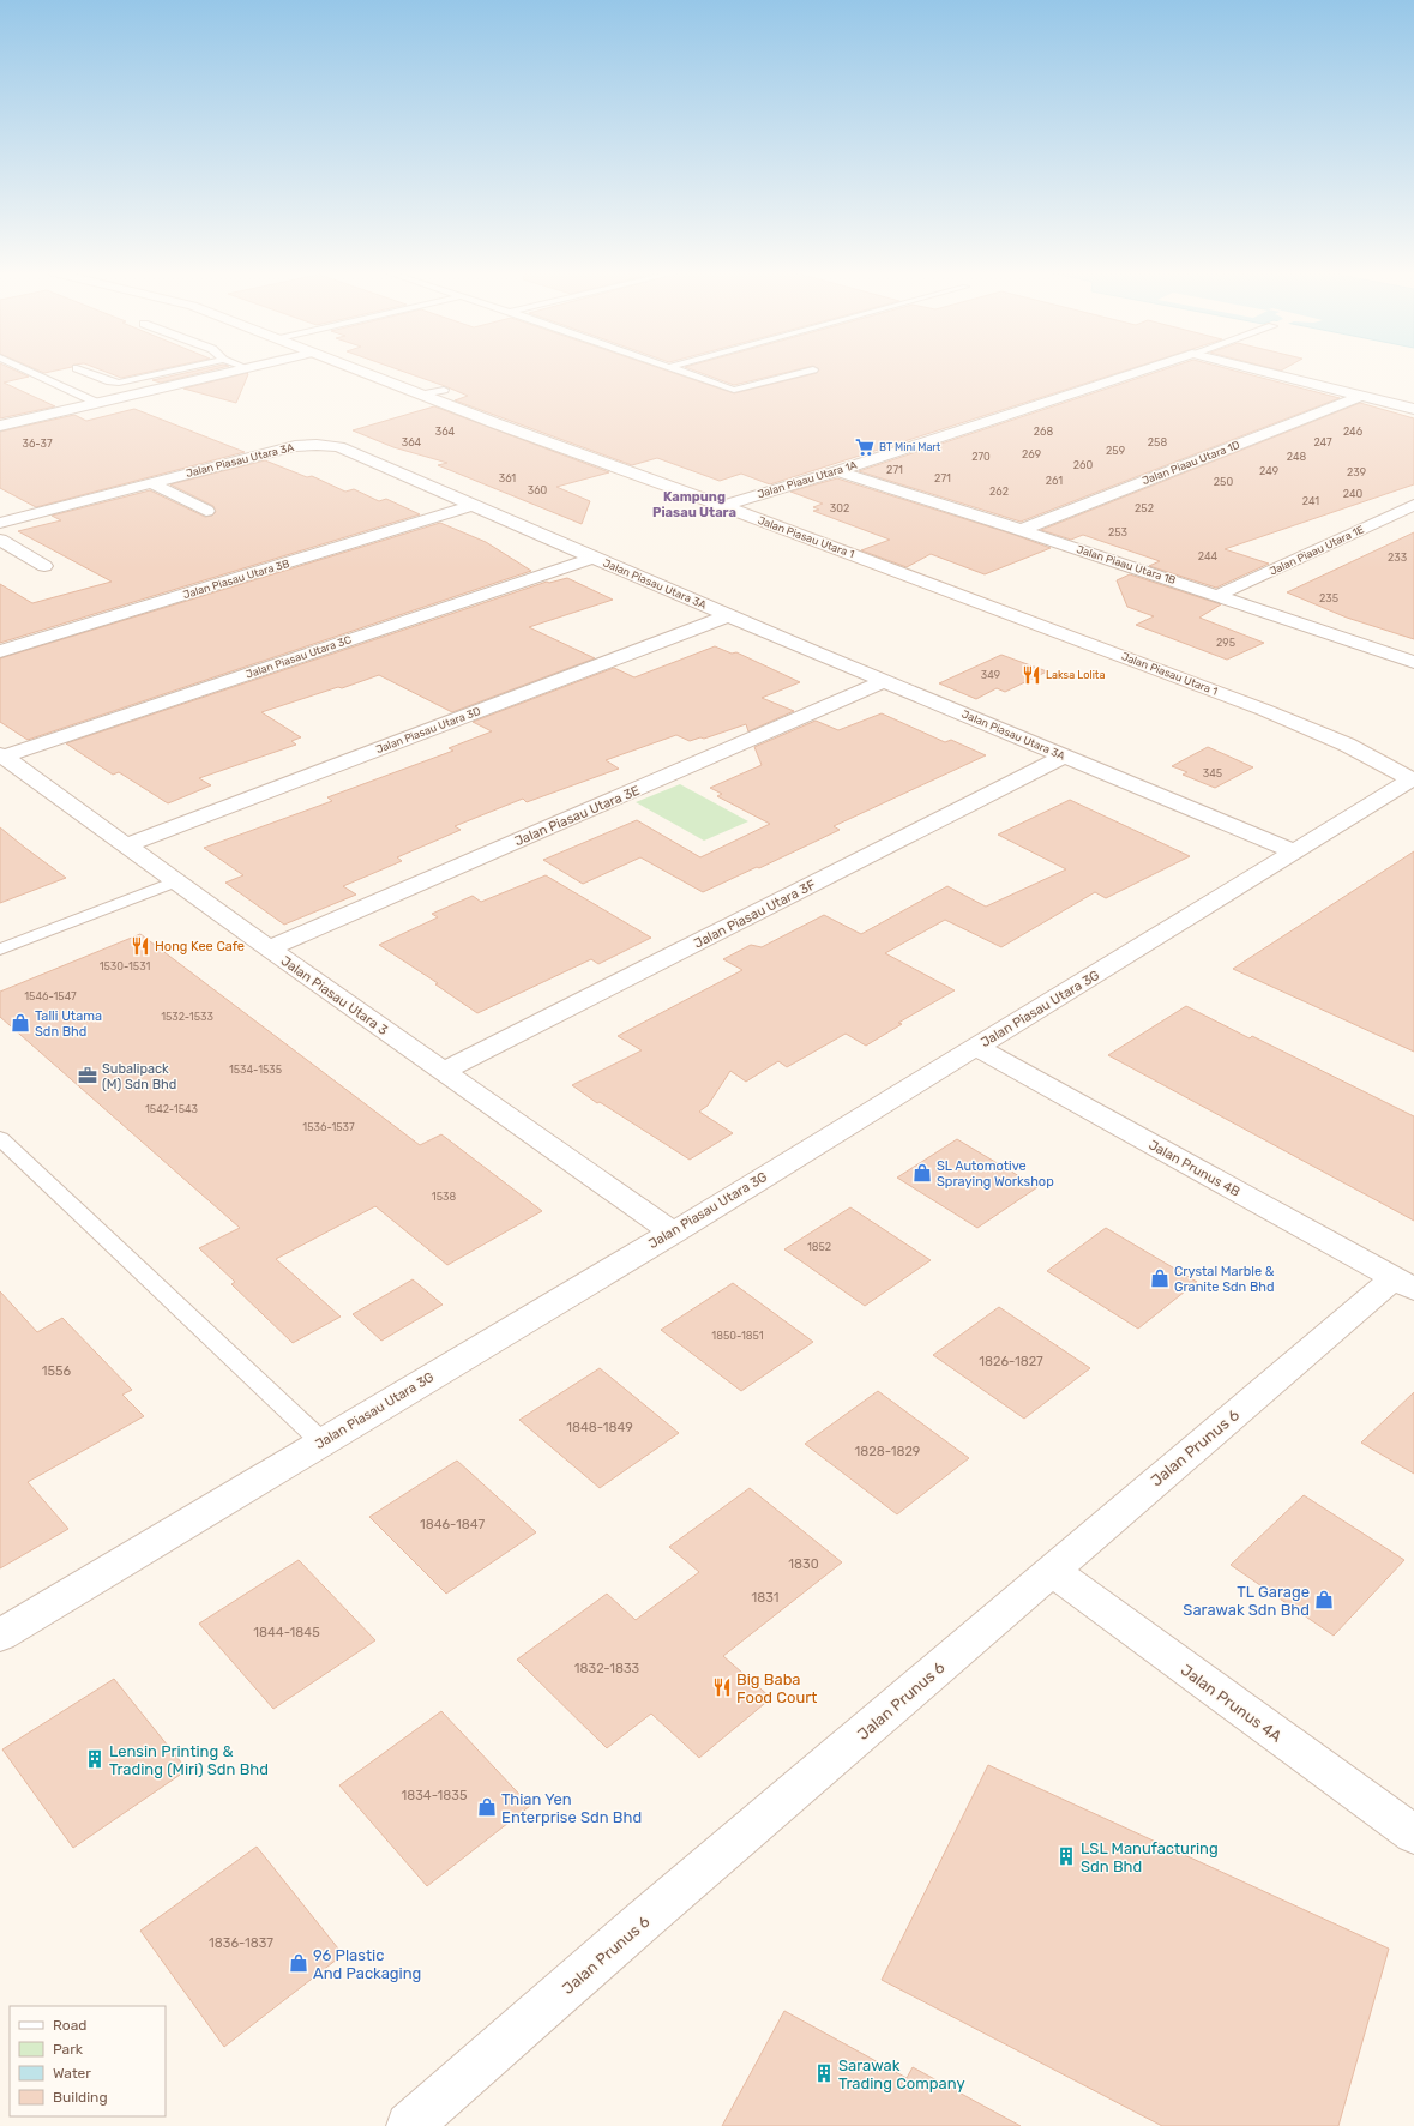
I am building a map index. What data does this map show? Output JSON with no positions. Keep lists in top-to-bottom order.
{
  "streets": {
    "street": [
      "Jalan Piasau Utara 3A",
      "Jalan Piaau Utara 1D",
      "Jalan Piaau Utara 1A",
      "Jalan Piasau Utara 1",
      "Jalan Piaau Utara 1E",
      "Jalan Piaau Utara 1B",
      "Jalan Piasau Utara 3B",
      "Jalan Piasau Utara 3C",
      "Jalan Piasau Utara 3D",
      "Jalan Piasau Utara 3E",
      "Jalan Piasau Utara 3F",
      "Jalan Piasau Utara 3",
      "Jalan Piasau Utara 3G",
      "Jalan Prunus 4B",
      "Jalan Prunus 6",
      "Jalan Prunus 4A"
    ]
  },
  "crossings": [
    ["Jalan Piasau Utara 3A", "Jalan Piasau Utara 3B"],
    ["Jalan Piasau Utara 3A", "Jalan Piasau Utara 3C"],
    ["Jalan Piasau Utara 3A", "Jalan Piasau Utara 3D"],
    ["Jalan Piasau Utara 3A", "Jalan Piasau Utara 3E"],
    ["Jalan Piasau Utara 3A", "Jalan Piasau Utara 3F"],
    ["Jalan Piasau Utara 3A", "Jalan Piasau Utara 3G"],
    ["Jalan Piaau Utara 1D", "Jalan Piaau Utara 1B"],
    ["Jalan Piaau Utara 1A", "Jalan Piasau Utara 1"],
    ["Jalan Piaau Utara 1A", "Jalan Piaau Utara 1B"],
    ["Jalan Piasau Utara 1", "Jalan Piasau Utara 3G"],
    ["Jalan Piaau Utara 1E", "Jalan Piaau Utara 1B"],
    ["Jalan Piasau Utara 3C", "Jalan Piasau Utara 3"],
    ["Jalan Piasau Utara 3D", "Jalan Piasau Utara 3"],
    ["Jalan Piasau Utara 3E", "Jalan Piasau Utara 3"],
    ["Jalan Piasau Utara 3F", "Jalan Piasau Utara 3"],
    ["Jalan Piasau Utara 3", "Jalan Piasau Utara 3G"],
    ["Jalan Piasau Utara 3G", "Jalan Prunus 4B"],
    ["Jalan Prunus 4B", "Jalan Prunus 6"],
    ["Jalan Prunus 6", "Jalan Prunus 4A"]
  ],
  "districts": ["Kampung Piasau Utara"],
  "places": {
    "supermarket": ["BT Mini Mart"],
    "restaurant": ["Laksa Lolita", "Hong Kee Cafe", "Big Baba Food Court"],
    "shop": [
      "Talli Utama Sdn Bhd",
      "SL Automotive Spraying Workshop",
      "Crystal Marble & Granite Sdn Bhd",
      "TL Garage Sarawak Sdn Bhd",
      "Thian Yen Enterprise Sdn Bhd",
      "96 Plastic And Packaging"
    ],
    "office": ["Subalipack (M) Sdn Bhd"],
    "building": ["Lensin Printing & Trading (Miri) Sdn Bhd", "LSL Manufacturing Sdn Bhd", "Sarawak Trading Company"]
  },
  "house_numbers": [
    "364",
    "268",
    "246",
    "364",
    "258",
    "247",
    "36-37",
    "259",
    "269",
    "270",
    "248",
    "260",
    "271",
    "249",
    "239",
    "361",
    "271",
    "261",
    "250",
    "360",
    "262",
    "240",
    "241",
    "302",
    "252",
    "253",
    "244",
    "233",
    "235",
    "295",
    "349",
    "345",
    "1530-1531",
    "1546-1547",
    "1532-1533",
    "1534-1535",
    "1542-1543",
    "1536-1537",
    "1538",
    "1852",
    "1850-1851",
    "1826-1827",
    "1556",
    "1848-1849",
    "1828-1829",
    "1846-1847",
    "1830",
    "1831",
    "1844-1845",
    "1832-1833",
    "1834-1835",
    "1836-1837"
  ],
  "legend": [
    "Road",
    "Park",
    "Water",
    "Building"
  ]
}
